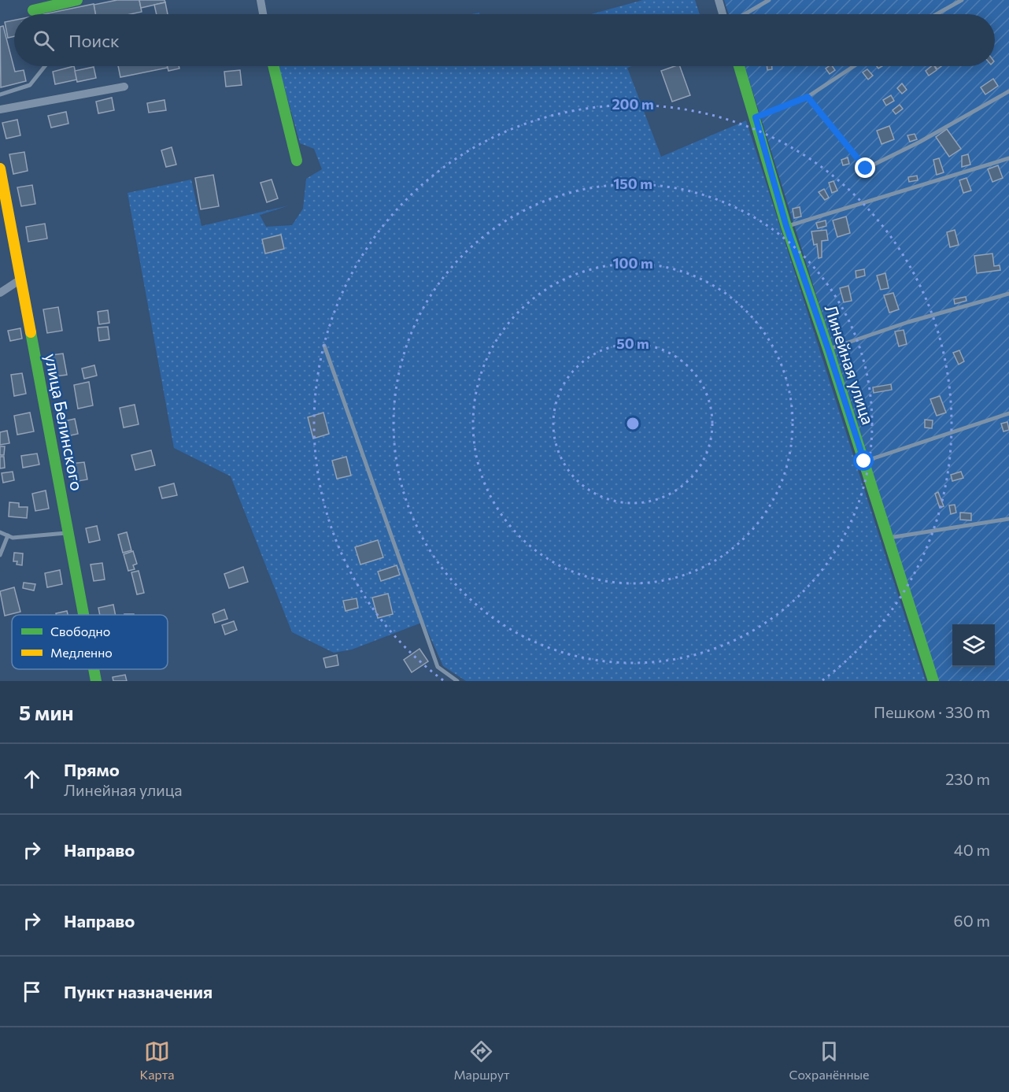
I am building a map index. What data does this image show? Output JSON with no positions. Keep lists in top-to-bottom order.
{
  "streets": {
    "street": ["Линейная улица", "улица Белинского"]
  },
  "legend": ["Свободно", "Медленно"],
  "page": {
    "search": "Поиск",
    "heading": ["5 мин", "Пешком · 330 m"],
    "list": [
      ["Прямо", "Линейная улица", "230 m"],
      ["Направо", "40 m"],
      ["Направо", "60 m"],
      "Пункт назначения"
    ],
    "nav": ["Карта", "Маршрут", "Сохранённые"]
  },
  "rings": [
    "200 m",
    "150 m",
    "100 m",
    "50 m"
  ]
}
